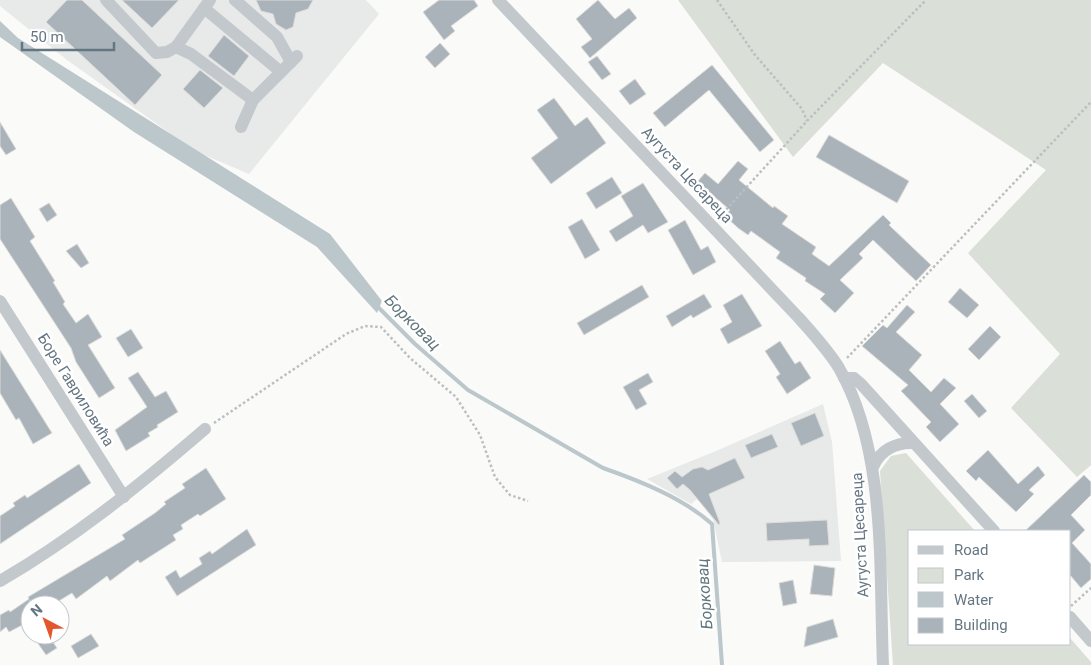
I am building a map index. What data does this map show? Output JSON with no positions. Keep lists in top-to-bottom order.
{
  "streets": {
    "street": ["Аугуста Цесареца", "Боре Гавриловића"]
  },
  "water": ["Борковац"],
  "legend": [
    "Road",
    "Park",
    "Water",
    "Building"
  ],
  "scale_bar": "50 m",
  "north": "top left"
}
